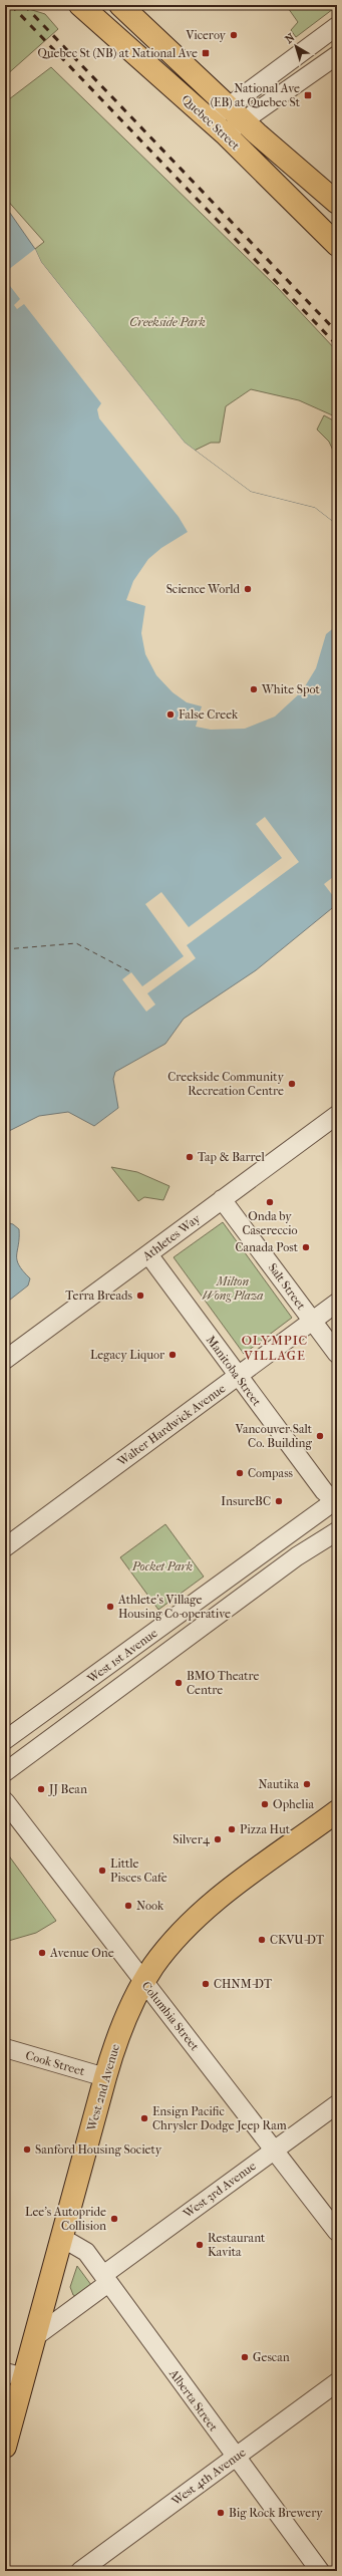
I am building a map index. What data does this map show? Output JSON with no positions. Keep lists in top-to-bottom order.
{
  "streets": {
    "main road": ["Quebec Street", "West 2nd Avenue"],
    "street": [
      "Athletes Way",
      "Salt Street",
      "Manitoba Street",
      "Walter Hardwick Avenue",
      "West 1st Avenue",
      "Columbia Street",
      "Cook Street",
      "West 3rd Avenue",
      "Alberta Street",
      "West 4th Avenue"
    ]
  },
  "crossings": [
    ["Athletes Way", "Salt Street"],
    ["Athletes Way", "Manitoba Street"],
    ["Salt Street", "Walter Hardwick Avenue"],
    ["Manitoba Street", "Walter Hardwick Avenue"],
    ["Manitoba Street", "West 1st Avenue"],
    ["Columbia Street", "West 2nd Avenue"],
    ["Columbia Street", "West 3rd Avenue"],
    ["Cook Street", "West 2nd Avenue"],
    ["West 2nd Avenue", "West 3rd Avenue"],
    ["West 2nd Avenue", "Alberta Street"],
    ["West 3rd Avenue", "Alberta Street"],
    ["Alberta Street", "West 4th Avenue"]
  ],
  "districts": ["OLYMPIC VILLAGE"],
  "parks": ["Creekside Park", "Milton Wong Plaza", "Pocket Park"],
  "places": {
    "other": [
      "Viceroy",
      "Science World",
      "White Spot",
      "False Creek",
      "Creekside Community Recreation Centre",
      "Tap & Barrel",
      "Onda by Casereccio",
      "Canada Post",
      "Terra Breads",
      "Legacy Liquor",
      "Vancouver Salt Co. Building",
      "Compass",
      "InsureBC",
      "Athlete's Village Housing Co-operative",
      "BMO Theatre Centre",
      "Nautika",
      "JJ Bean",
      "Ophelia",
      "Pizza Hut",
      "Silver4",
      "Little Pisces Cafe",
      "Nook",
      "CKVU-DT",
      "Avenue One",
      "CHNM-DT",
      "Ensign Pacific Chrysler Dodge Jeep Ram",
      "Sanford Housing Society",
      "Lee’s Autopride Collision",
      "Restaurant Kavita",
      "Gescan",
      "Big Rock Brewery"
    ],
    "transit": ["Quebec St (NB) at National Ave", "National Ave (EB) at Quebec St"]
  },
  "north": "top left"
}
